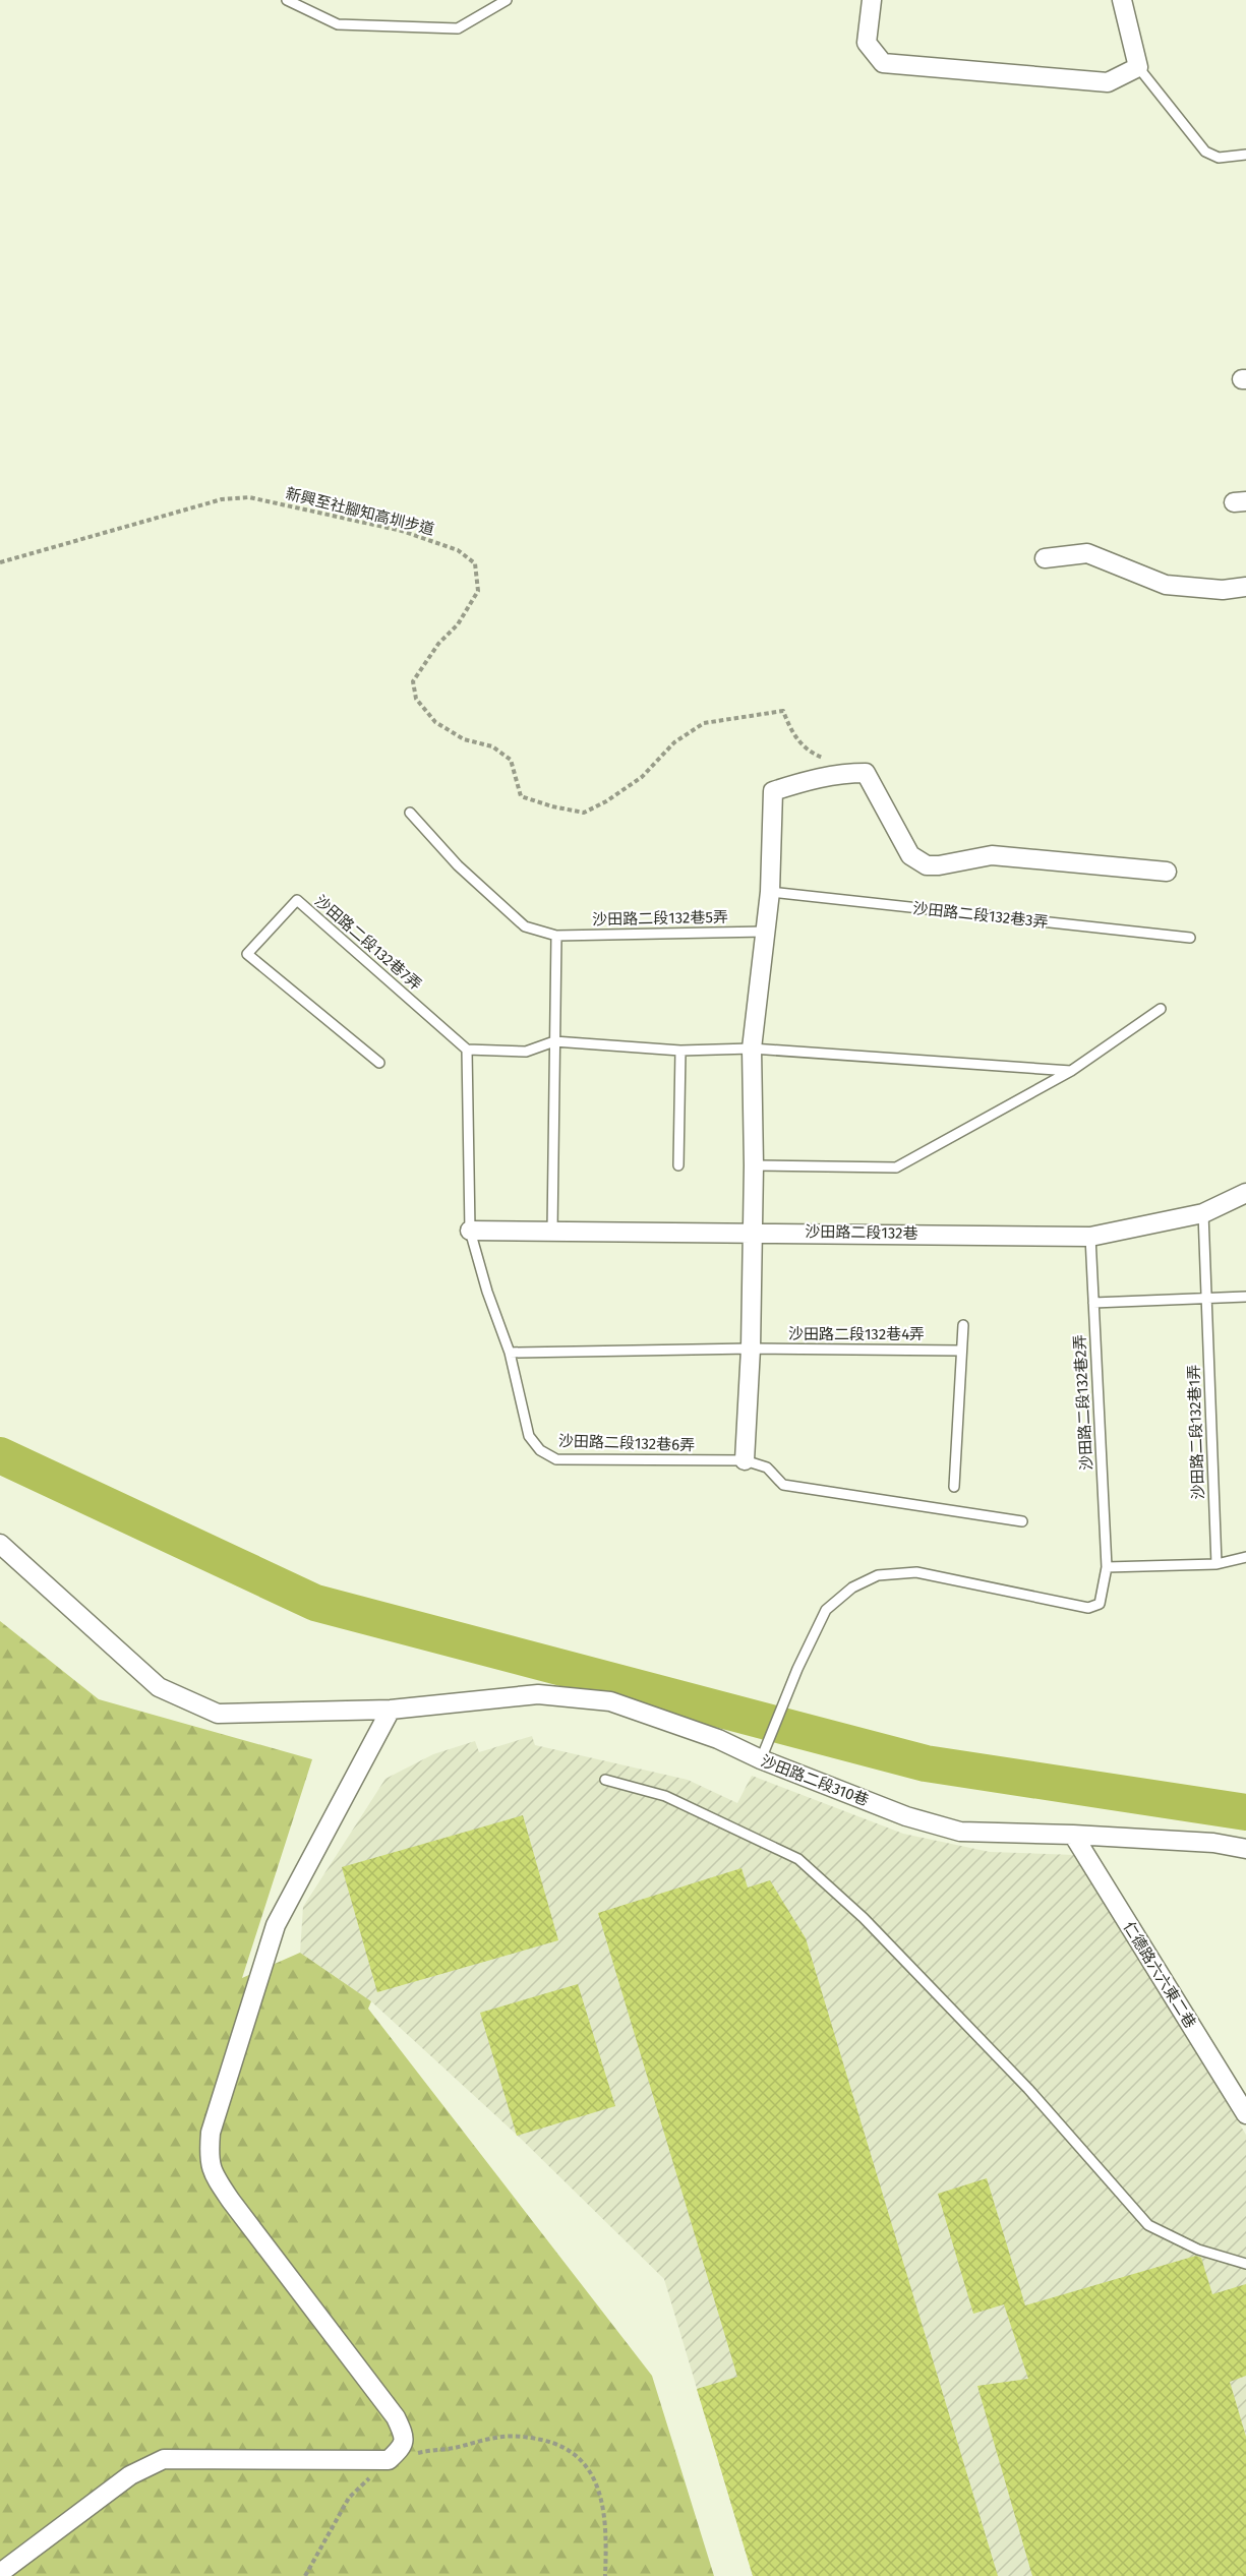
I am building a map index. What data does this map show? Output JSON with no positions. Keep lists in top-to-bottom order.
{
  "streets": {
    "street": ["沙田路二段132巷", "沙田路二段310巷", "仁德路六六東二巷"],
    "lane": [
      "沙田路二段132巷3弄",
      "沙田路二段132巷5弄",
      "沙田路二段132巷7弄",
      "沙田路二段132巷4弄",
      "沙田路二段132巷2弄",
      "沙田路二段132巷1弄",
      "沙田路二段132巷6弄"
    ],
    "path": ["新興至社腳知高圳步道"]
  },
  "crossings": [
    ["沙田路二段132巷", "沙田路二段132巷2弄"],
    ["沙田路二段132巷", "沙田路二段132巷1弄"],
    ["沙田路二段132巷", "沙田路二段132巷6弄"],
    ["沙田路二段132巷2弄", "沙田路二段310巷"],
    ["沙田路二段310巷", "仁德路六六東二巷"]
  ]
}
